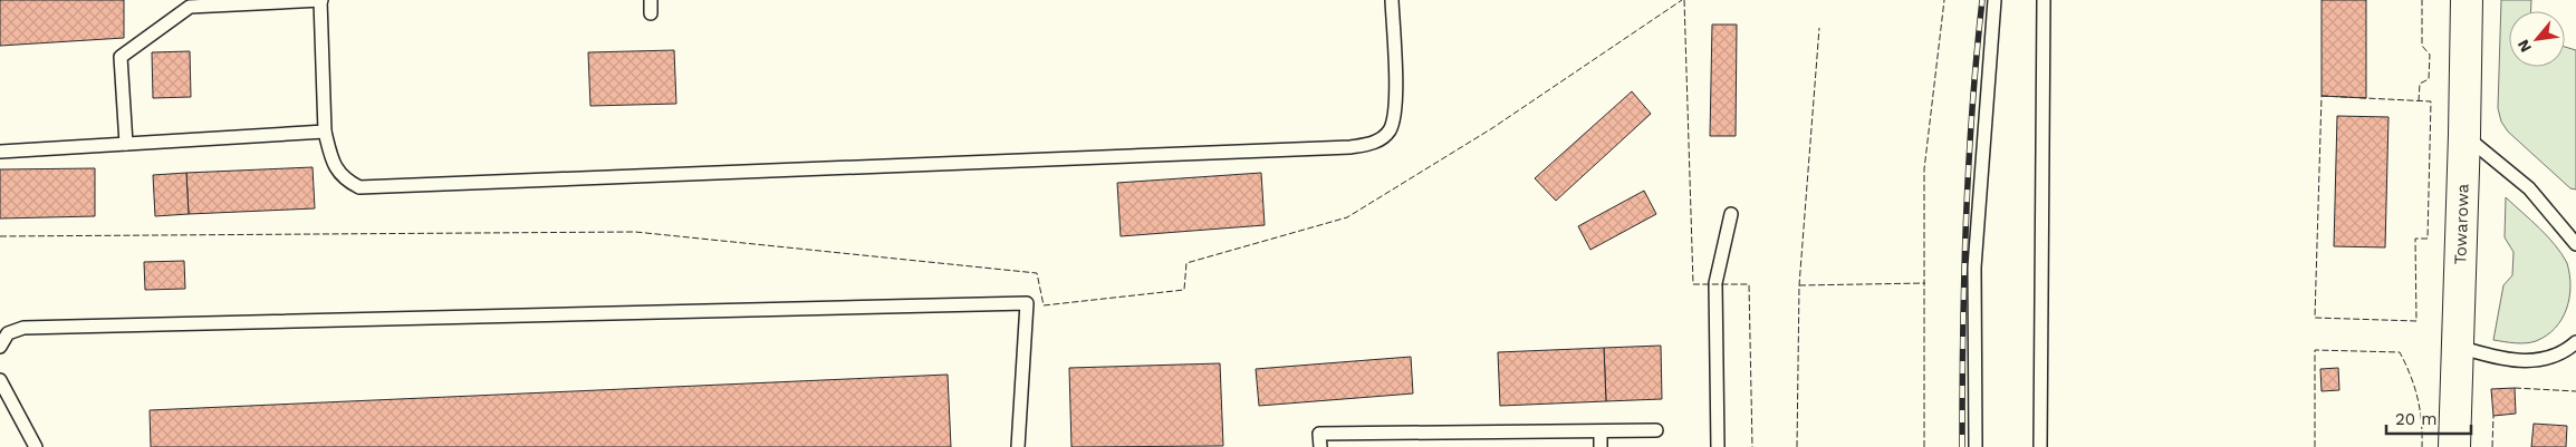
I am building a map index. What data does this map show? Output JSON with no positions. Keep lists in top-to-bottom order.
{
  "streets": {
    "main road": ["Towarowa"]
  },
  "scale_bar": "20 m",
  "north": "bottom left"
}
